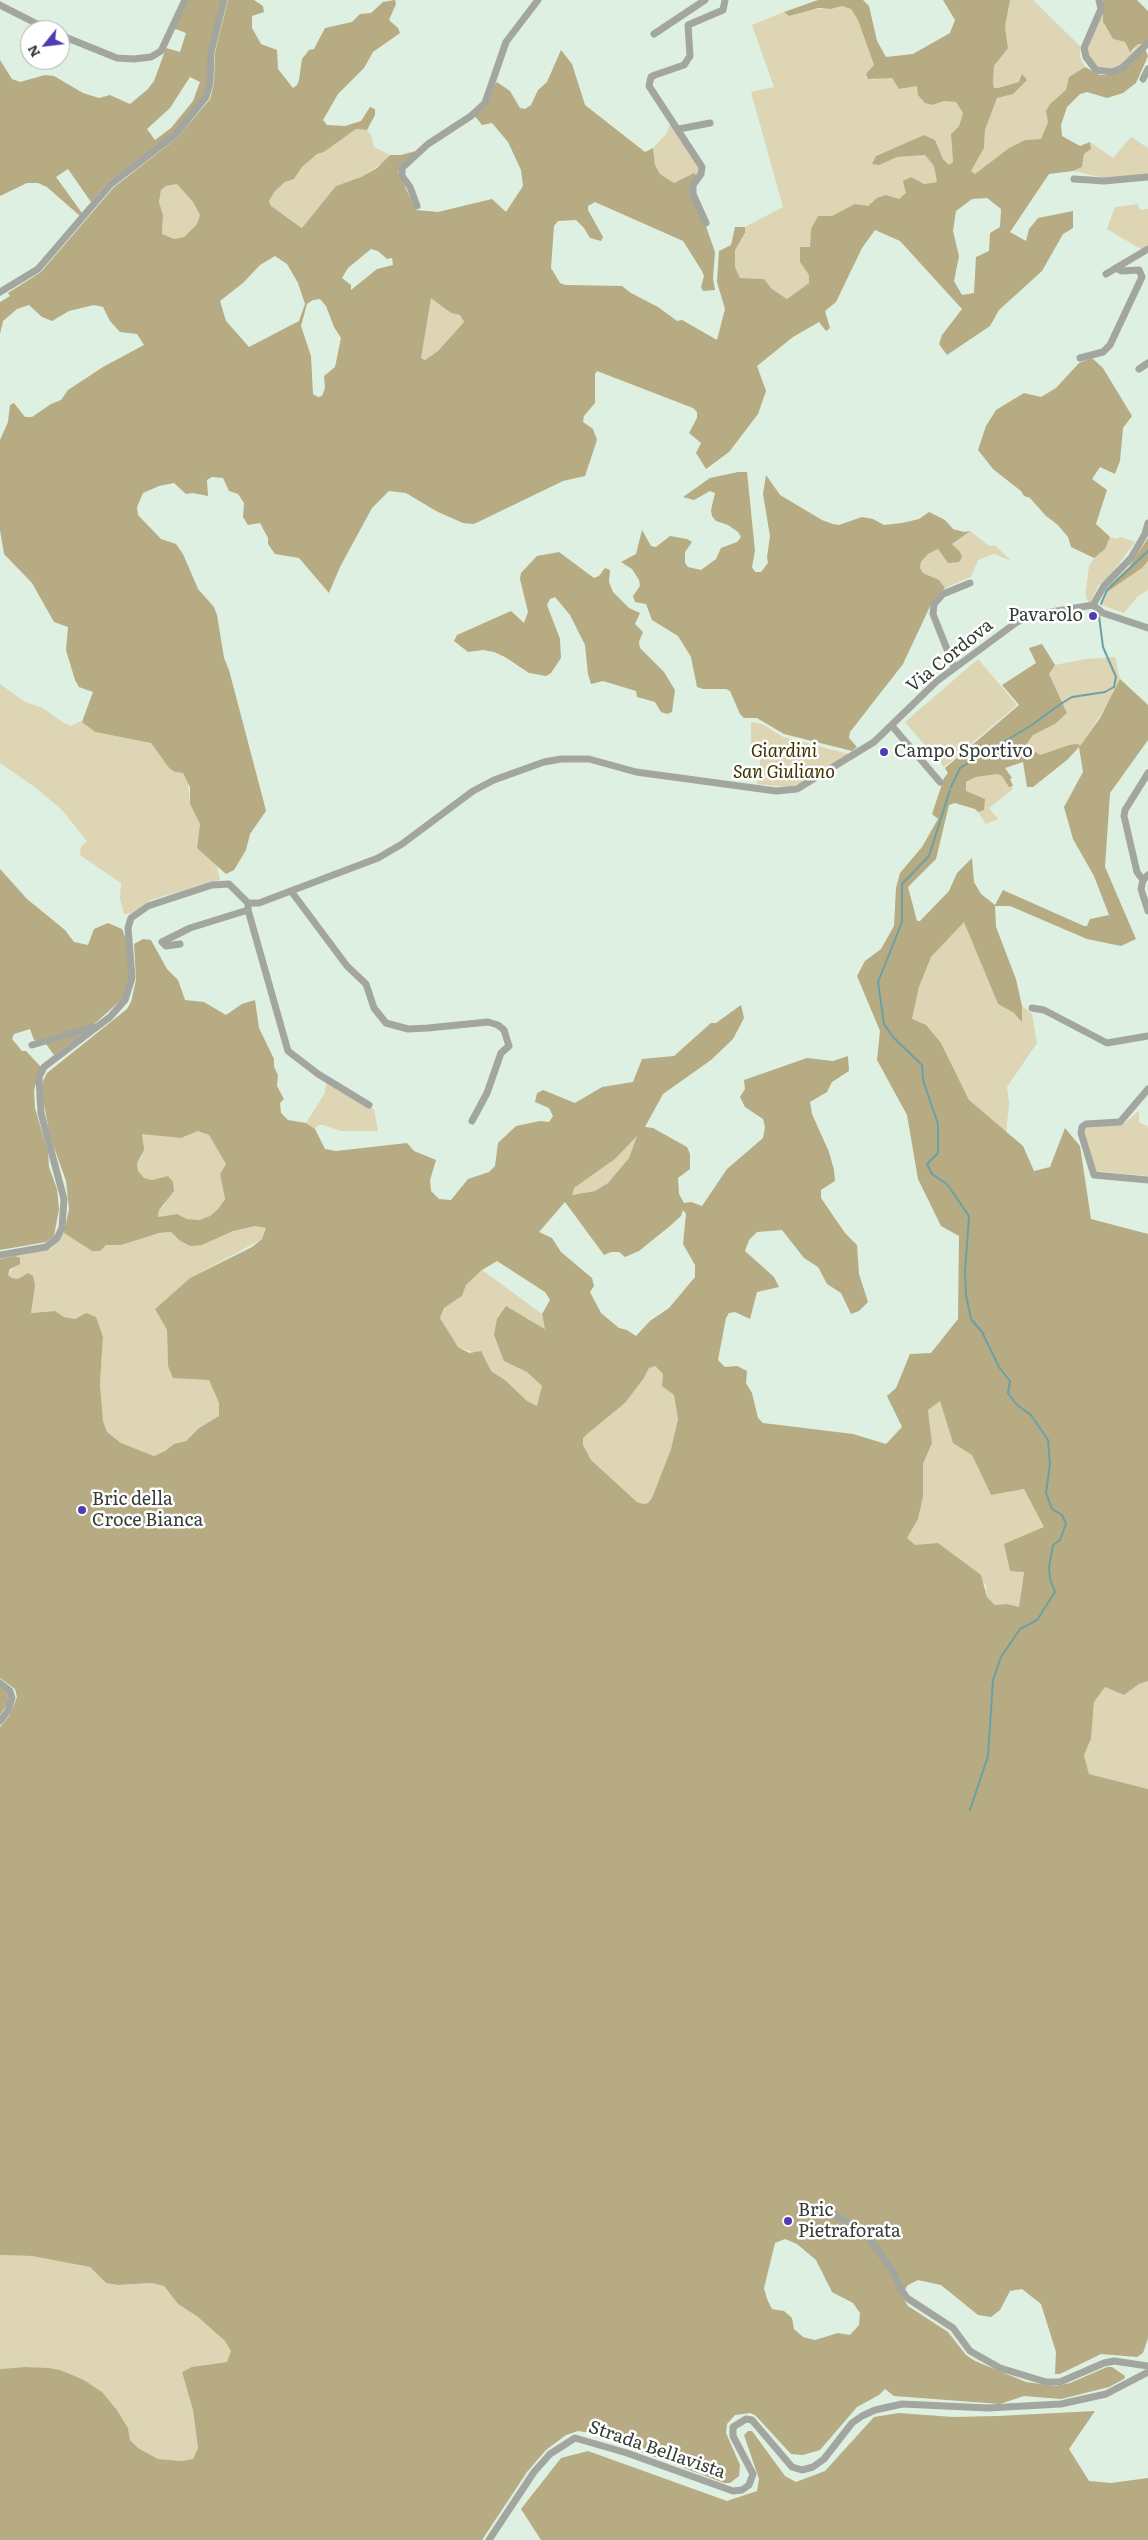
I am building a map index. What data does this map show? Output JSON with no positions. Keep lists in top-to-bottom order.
{
  "streets": {
    "street": ["Via Cordova", "Strada Bellavista"]
  },
  "parks": ["Giardini San Giuliano"],
  "places": [
    "Pavarolo",
    "Campo Sportivo",
    "Bric della Croce Bianca",
    "Bric Pietraforata"
  ],
  "north": "bottom left"
}
